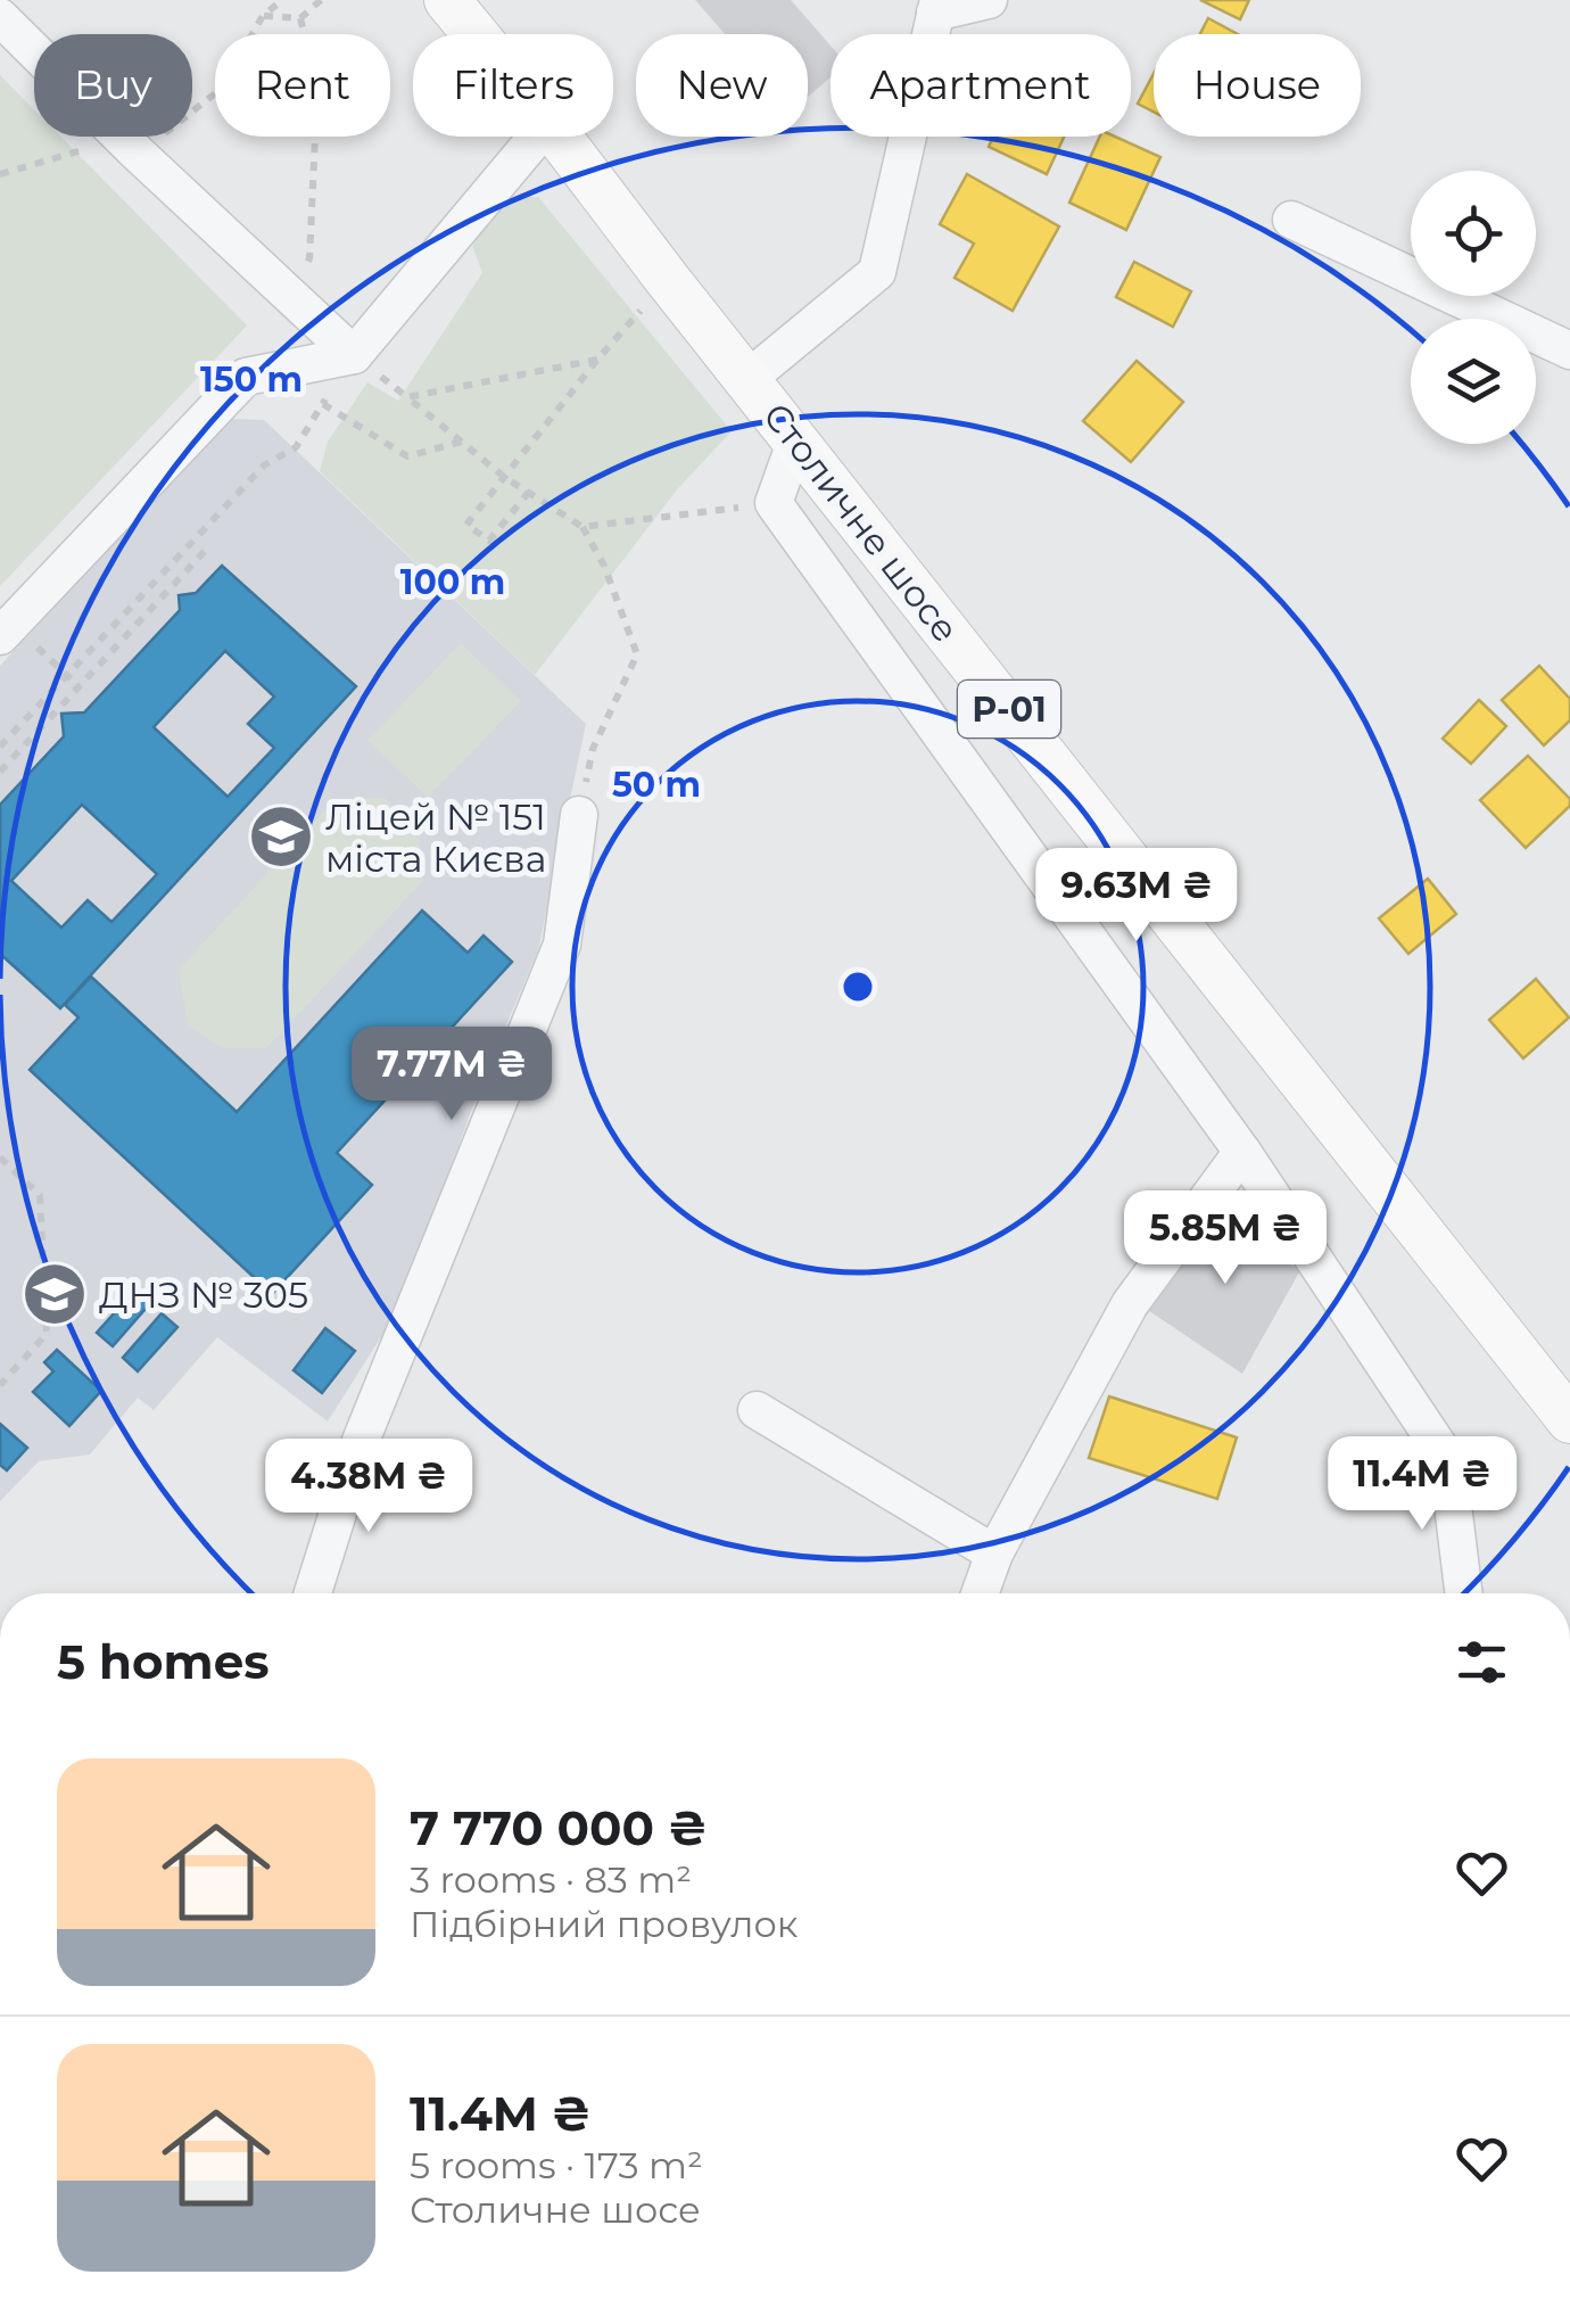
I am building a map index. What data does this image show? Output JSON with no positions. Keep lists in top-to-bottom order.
{
  "streets": {
    "main road": ["Столичне шосе", "Р-01"]
  },
  "places": {
    "school or university": ["Ліцей № 151 міста Києва", "ДНЗ № 305"]
  },
  "page": {
    "chip": [
      "Buy",
      "Rent",
      "Filters",
      "New",
      "Apartment",
      "House"
    ],
    "price": [
      "9.63M ₴",
      "7.77M ₴",
      "5.85M ₴",
      "11.4M ₴",
      "4.38M ₴"
    ],
    "heading": "5 homes",
    "list": [
      {
        "name": "7 770 000 ₴",
        "note": "3 rooms · 83 m² · Підбірний провулок"
      },
      {
        "name": "11.4M ₴",
        "note": "5 rooms · 173 m² · Столичне шосе"
      }
    ]
  },
  "rings": ["150 m", "100 m", "50 m"]
}
